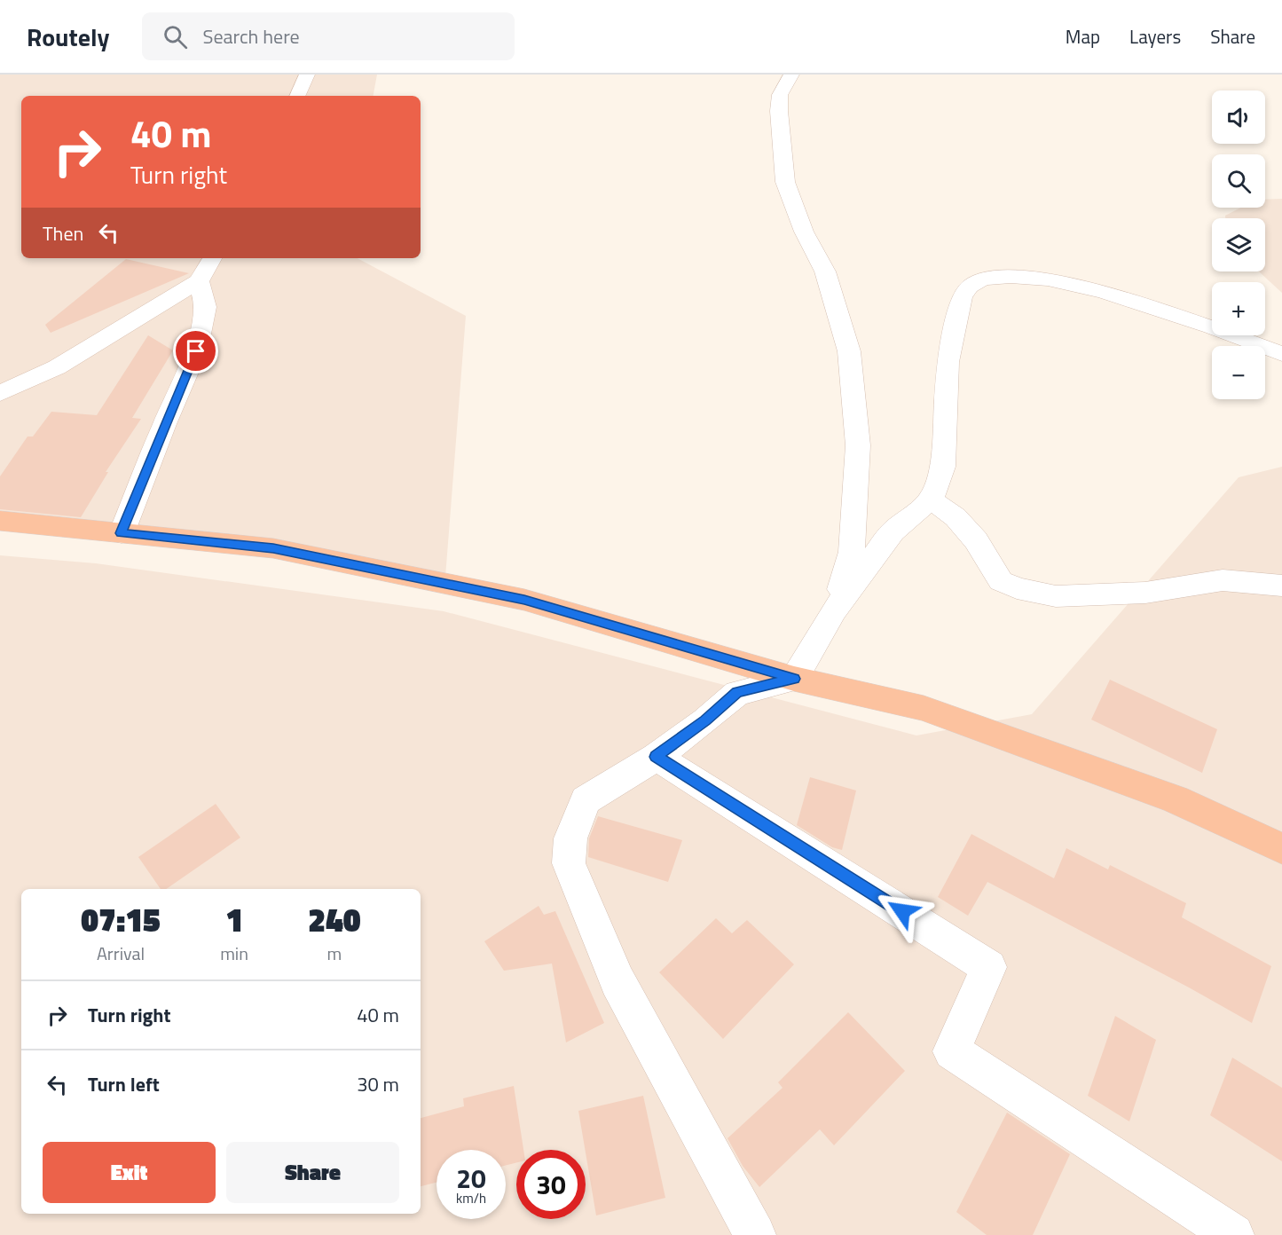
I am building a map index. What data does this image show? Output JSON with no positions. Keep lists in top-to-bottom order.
{
  "page": {
    "header": "Routely",
    "search": "Search here",
    "nav": ["Map", "Layers", "Share"],
    "map_buttons": ["+", "−"],
    "turn": ["40 m", "Turn right"],
    "then": "Then",
    "eta": [
      "07:15",
      "Arrival",
      "1",
      "min",
      "240",
      "m"
    ],
    "list": [
      {
        "name": "Turn right",
        "value": "40 m"
      },
      {
        "name": "Turn left",
        "value": "30 m"
      }
    ],
    "buttons": ["Exit", "Share"],
    "speed": "20 km/h",
    "limit": "30"
  }
}
